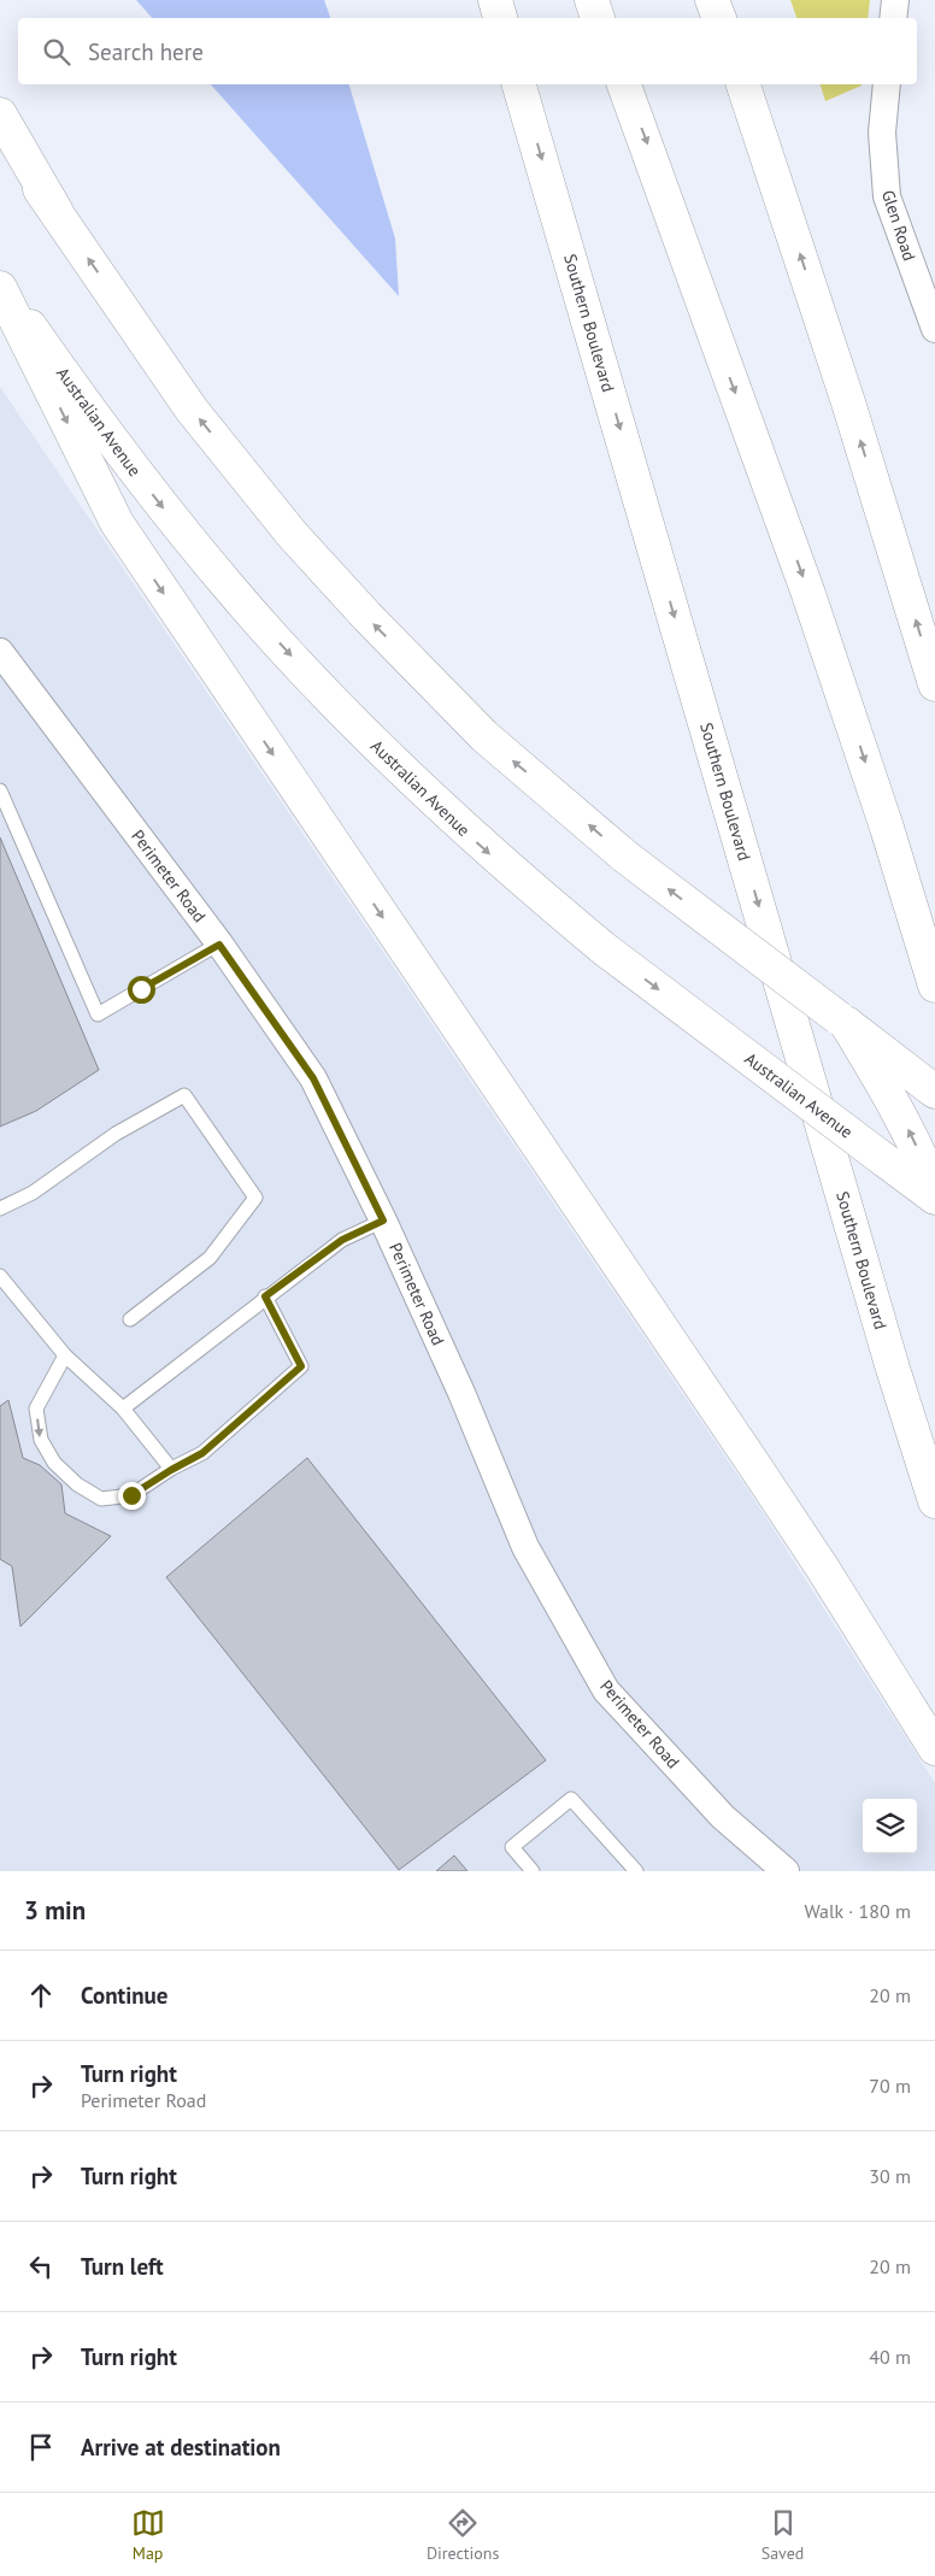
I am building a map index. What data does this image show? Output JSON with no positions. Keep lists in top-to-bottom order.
{
  "streets": {
    "main road": ["Southern Boulevard", "Australian Avenue"],
    "street": ["Glen Road", "Perimeter Road"]
  },
  "page": {
    "search": "Search here",
    "heading": ["3 min", "Walk · 180 m"],
    "list": [
      ["Continue", "20 m"],
      ["Turn right", "Perimeter Road", "70 m"],
      ["Turn right", "30 m"],
      ["Turn left", "20 m"],
      ["Turn right", "40 m"],
      "Arrive at destination"
    ],
    "nav": ["Map", "Directions", "Saved"]
  }
}
